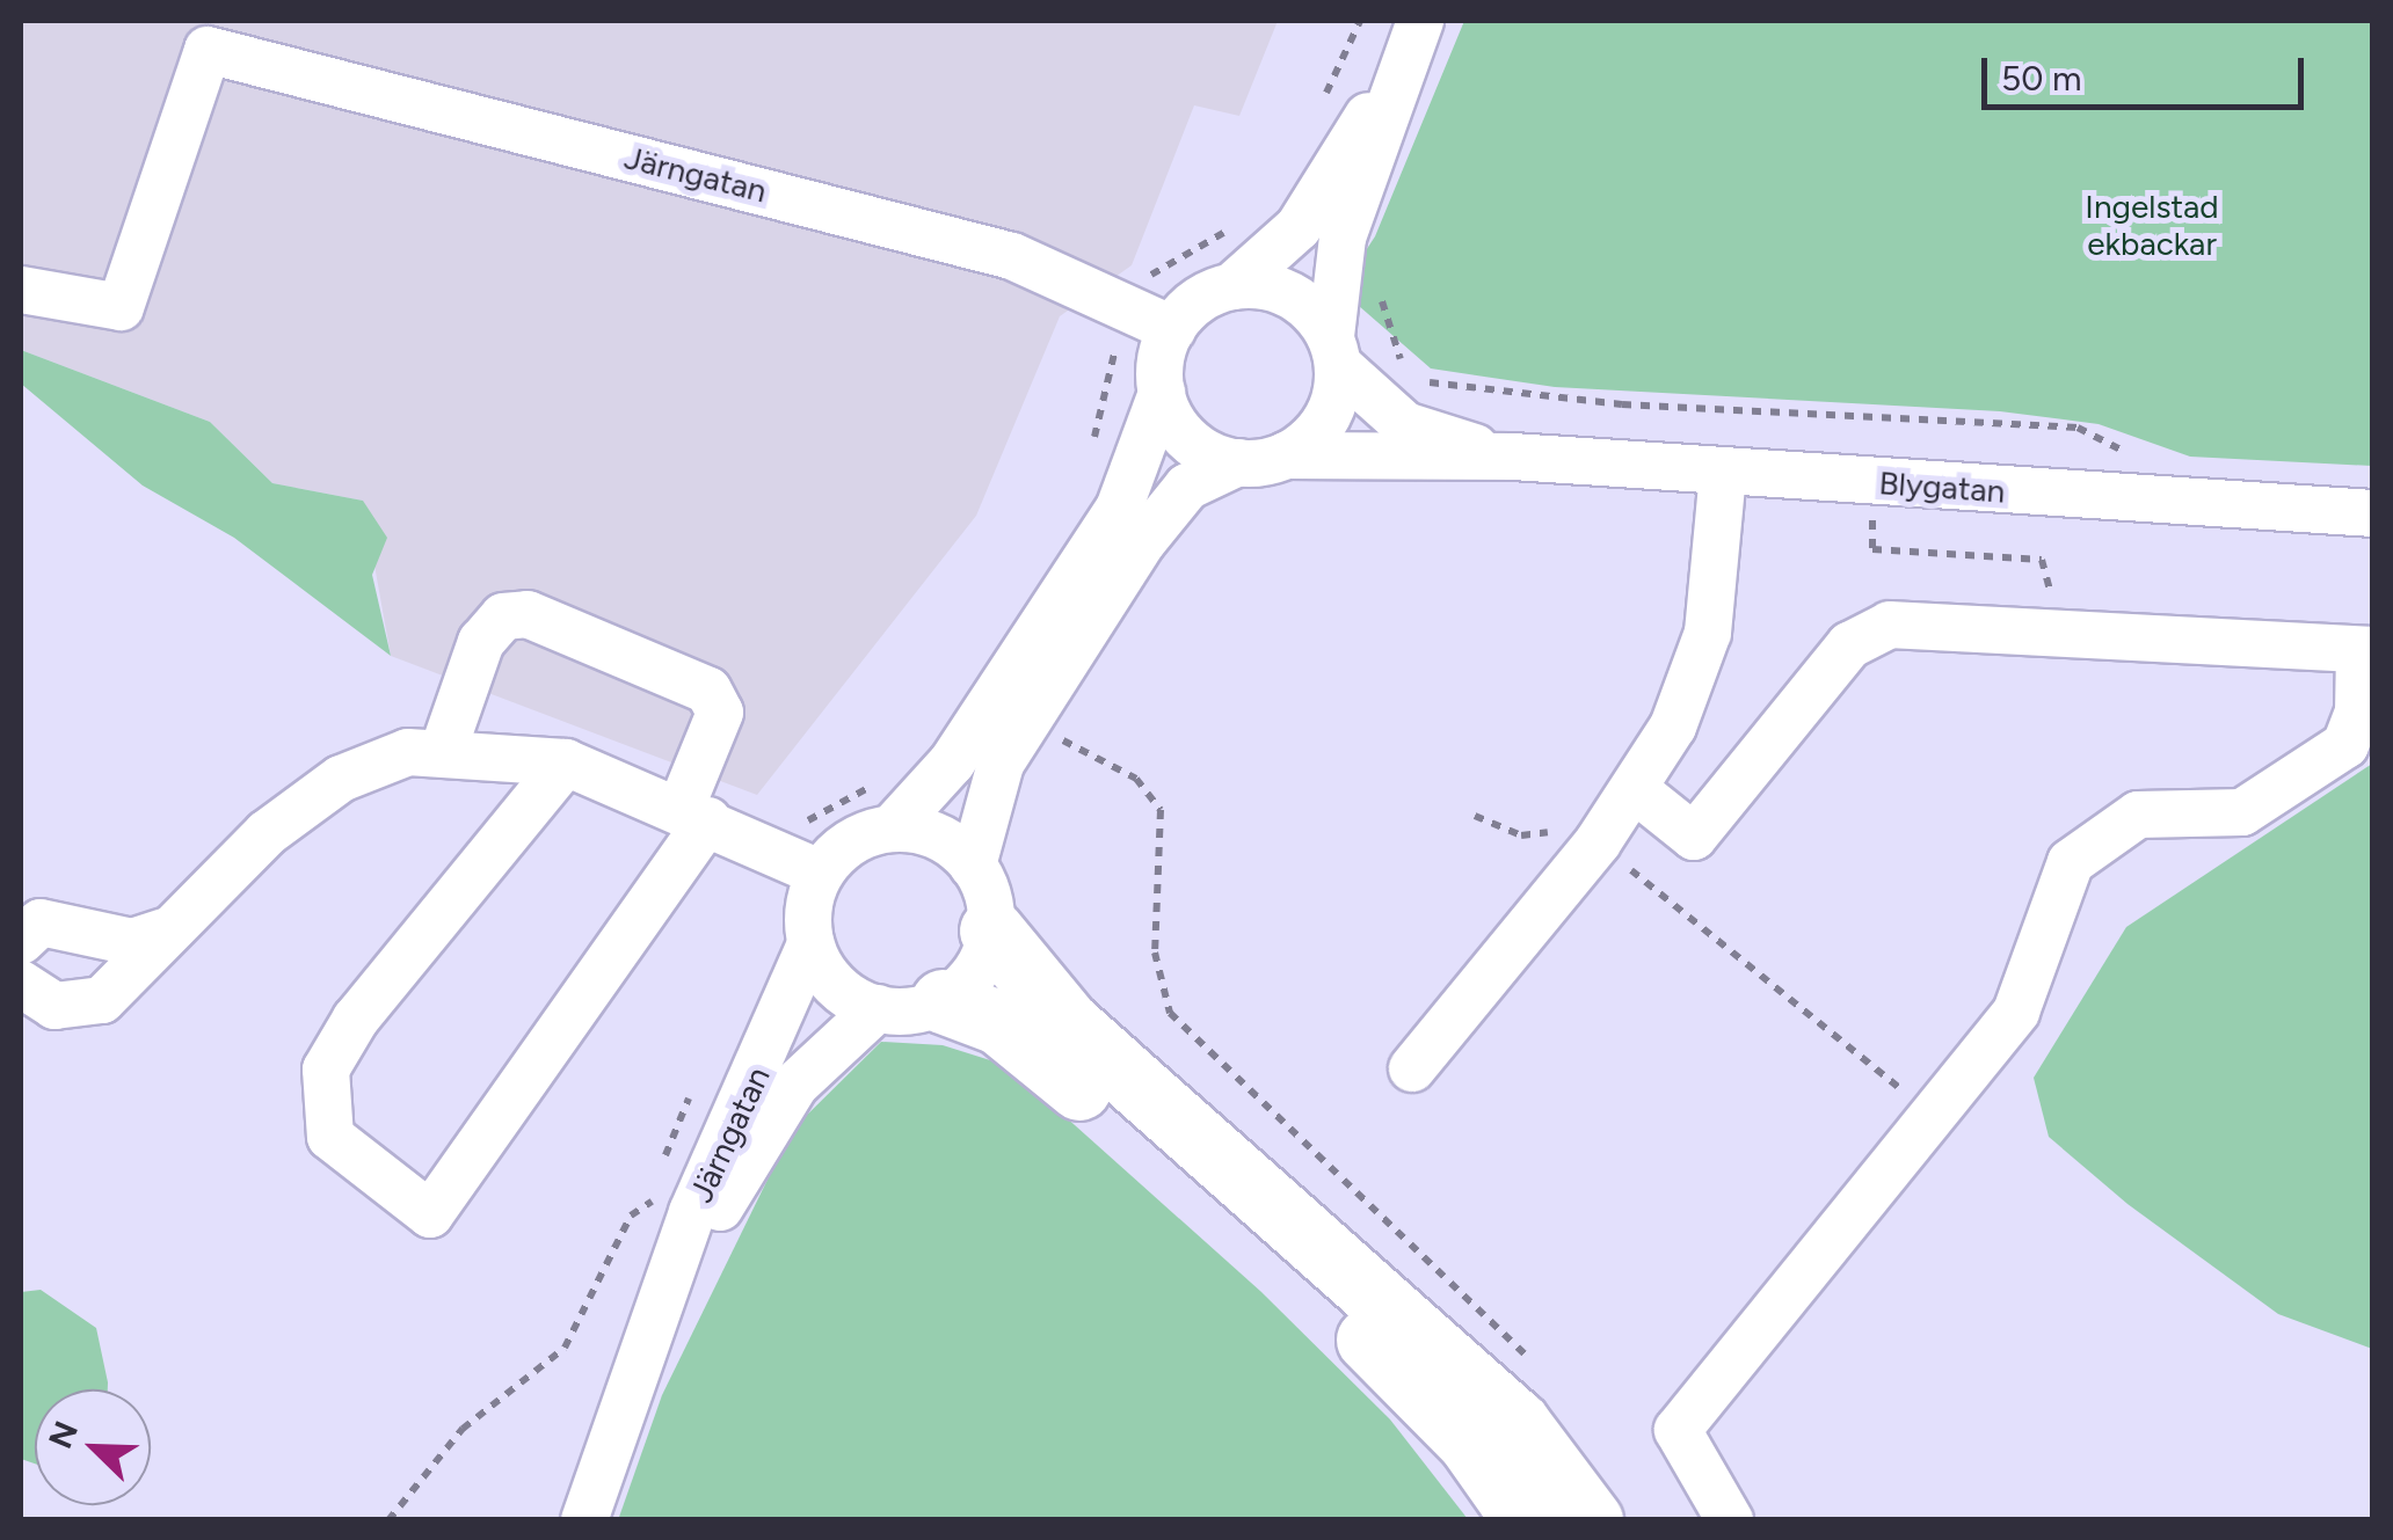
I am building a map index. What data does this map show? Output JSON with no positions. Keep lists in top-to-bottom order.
{
  "streets": {
    "street": ["Järngatan", "Blygatan"]
  },
  "crossings": [
    ["Järngatan", "Blygatan"]
  ],
  "parks": ["Ingelstad ekbackar"],
  "scale_bar": "50 m",
  "north": "top left"
}
